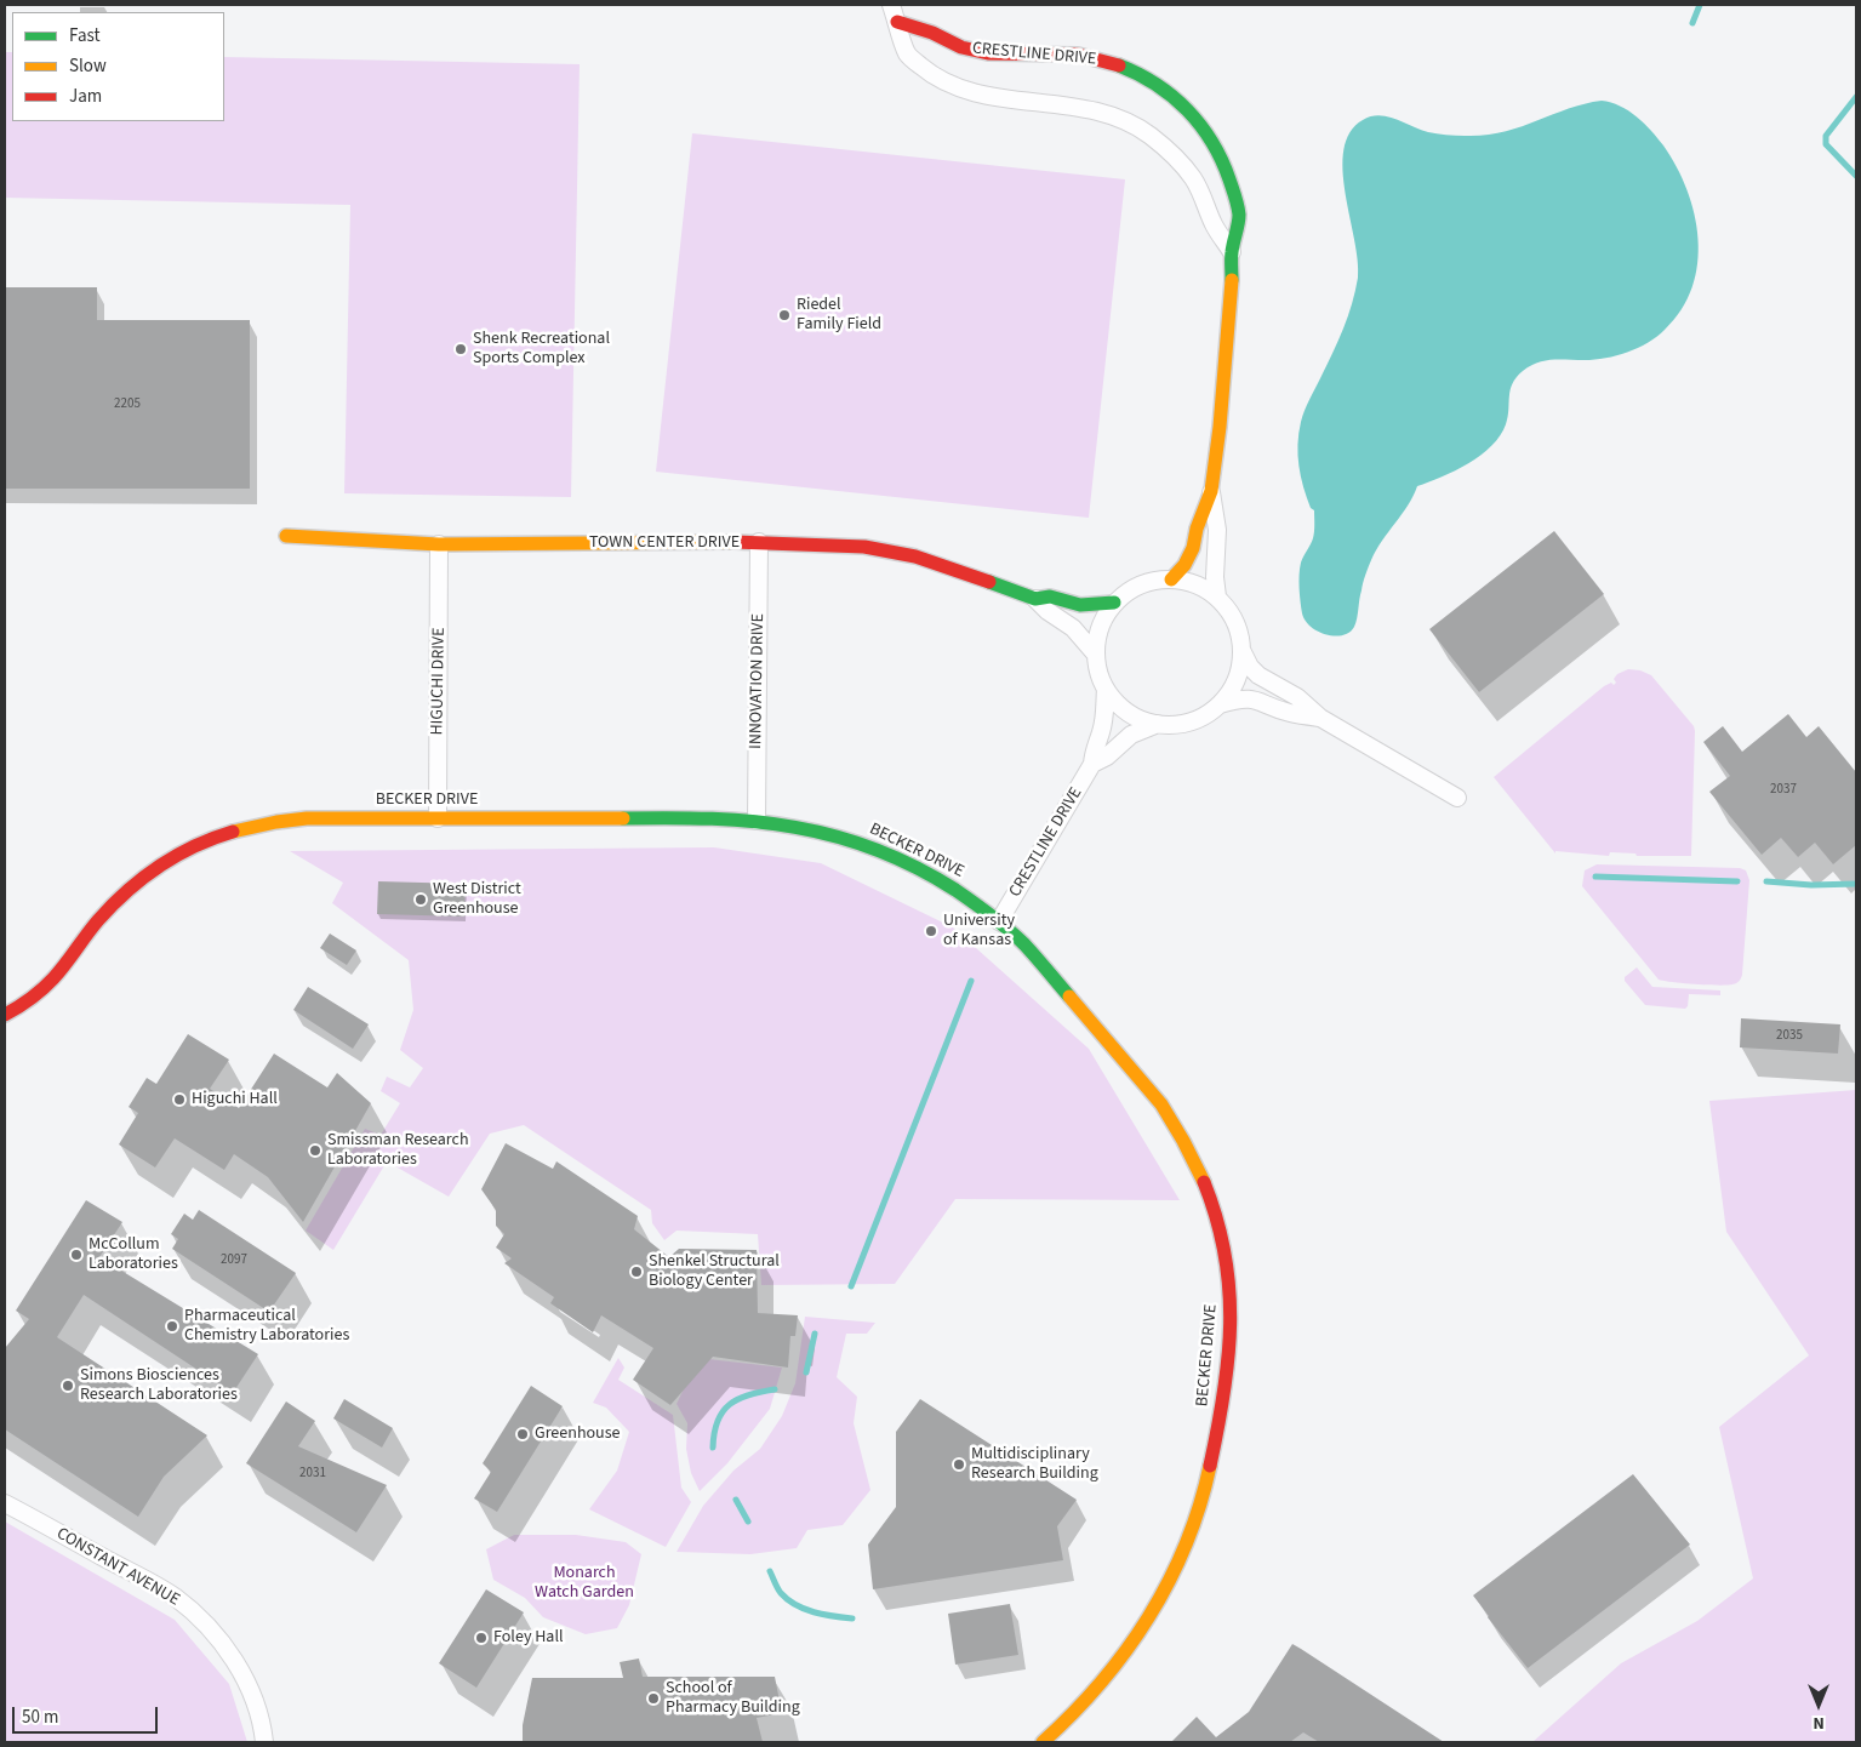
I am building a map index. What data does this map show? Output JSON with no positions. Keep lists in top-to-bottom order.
{
  "streets": {
    "street": [
      "CRESTLINE DRIVE",
      "TOWN CENTER DRIVE",
      "HIGUCHI DRIVE",
      "INNOVATION DRIVE",
      "BECKER DRIVE",
      "CONSTANT AVENUE"
    ]
  },
  "crossings": [
    ["CRESTLINE DRIVE", "TOWN CENTER DRIVE"],
    ["CRESTLINE DRIVE", "BECKER DRIVE"],
    ["TOWN CENTER DRIVE", "HIGUCHI DRIVE"],
    ["TOWN CENTER DRIVE", "INNOVATION DRIVE"],
    ["HIGUCHI DRIVE", "BECKER DRIVE"],
    ["INNOVATION DRIVE", "BECKER DRIVE"]
  ],
  "parks": ["Monarch Watch Garden"],
  "places": [
    "Riedel Family Field",
    "Shenk Recreational Sports Complex",
    "West District Greenhouse",
    "University of Kansas",
    "Higuchi Hall",
    "Smissman Research Laboratories",
    "McCollum Laboratories",
    "Shenkel Structural Biology Center",
    "Pharmaceutical Chemistry Laboratories",
    "Simons Biosciences Research Laboratories",
    "Greenhouse",
    "Multidisciplinary Research Building",
    "Foley Hall",
    "School of Pharmacy Building"
  ],
  "house_numbers": [
    "2205",
    "2037",
    "2035",
    "2097",
    "2031"
  ],
  "legend": ["Fast", "Slow", "Jam"],
  "scale_bar": "50 m",
  "north": "bottom"
}
